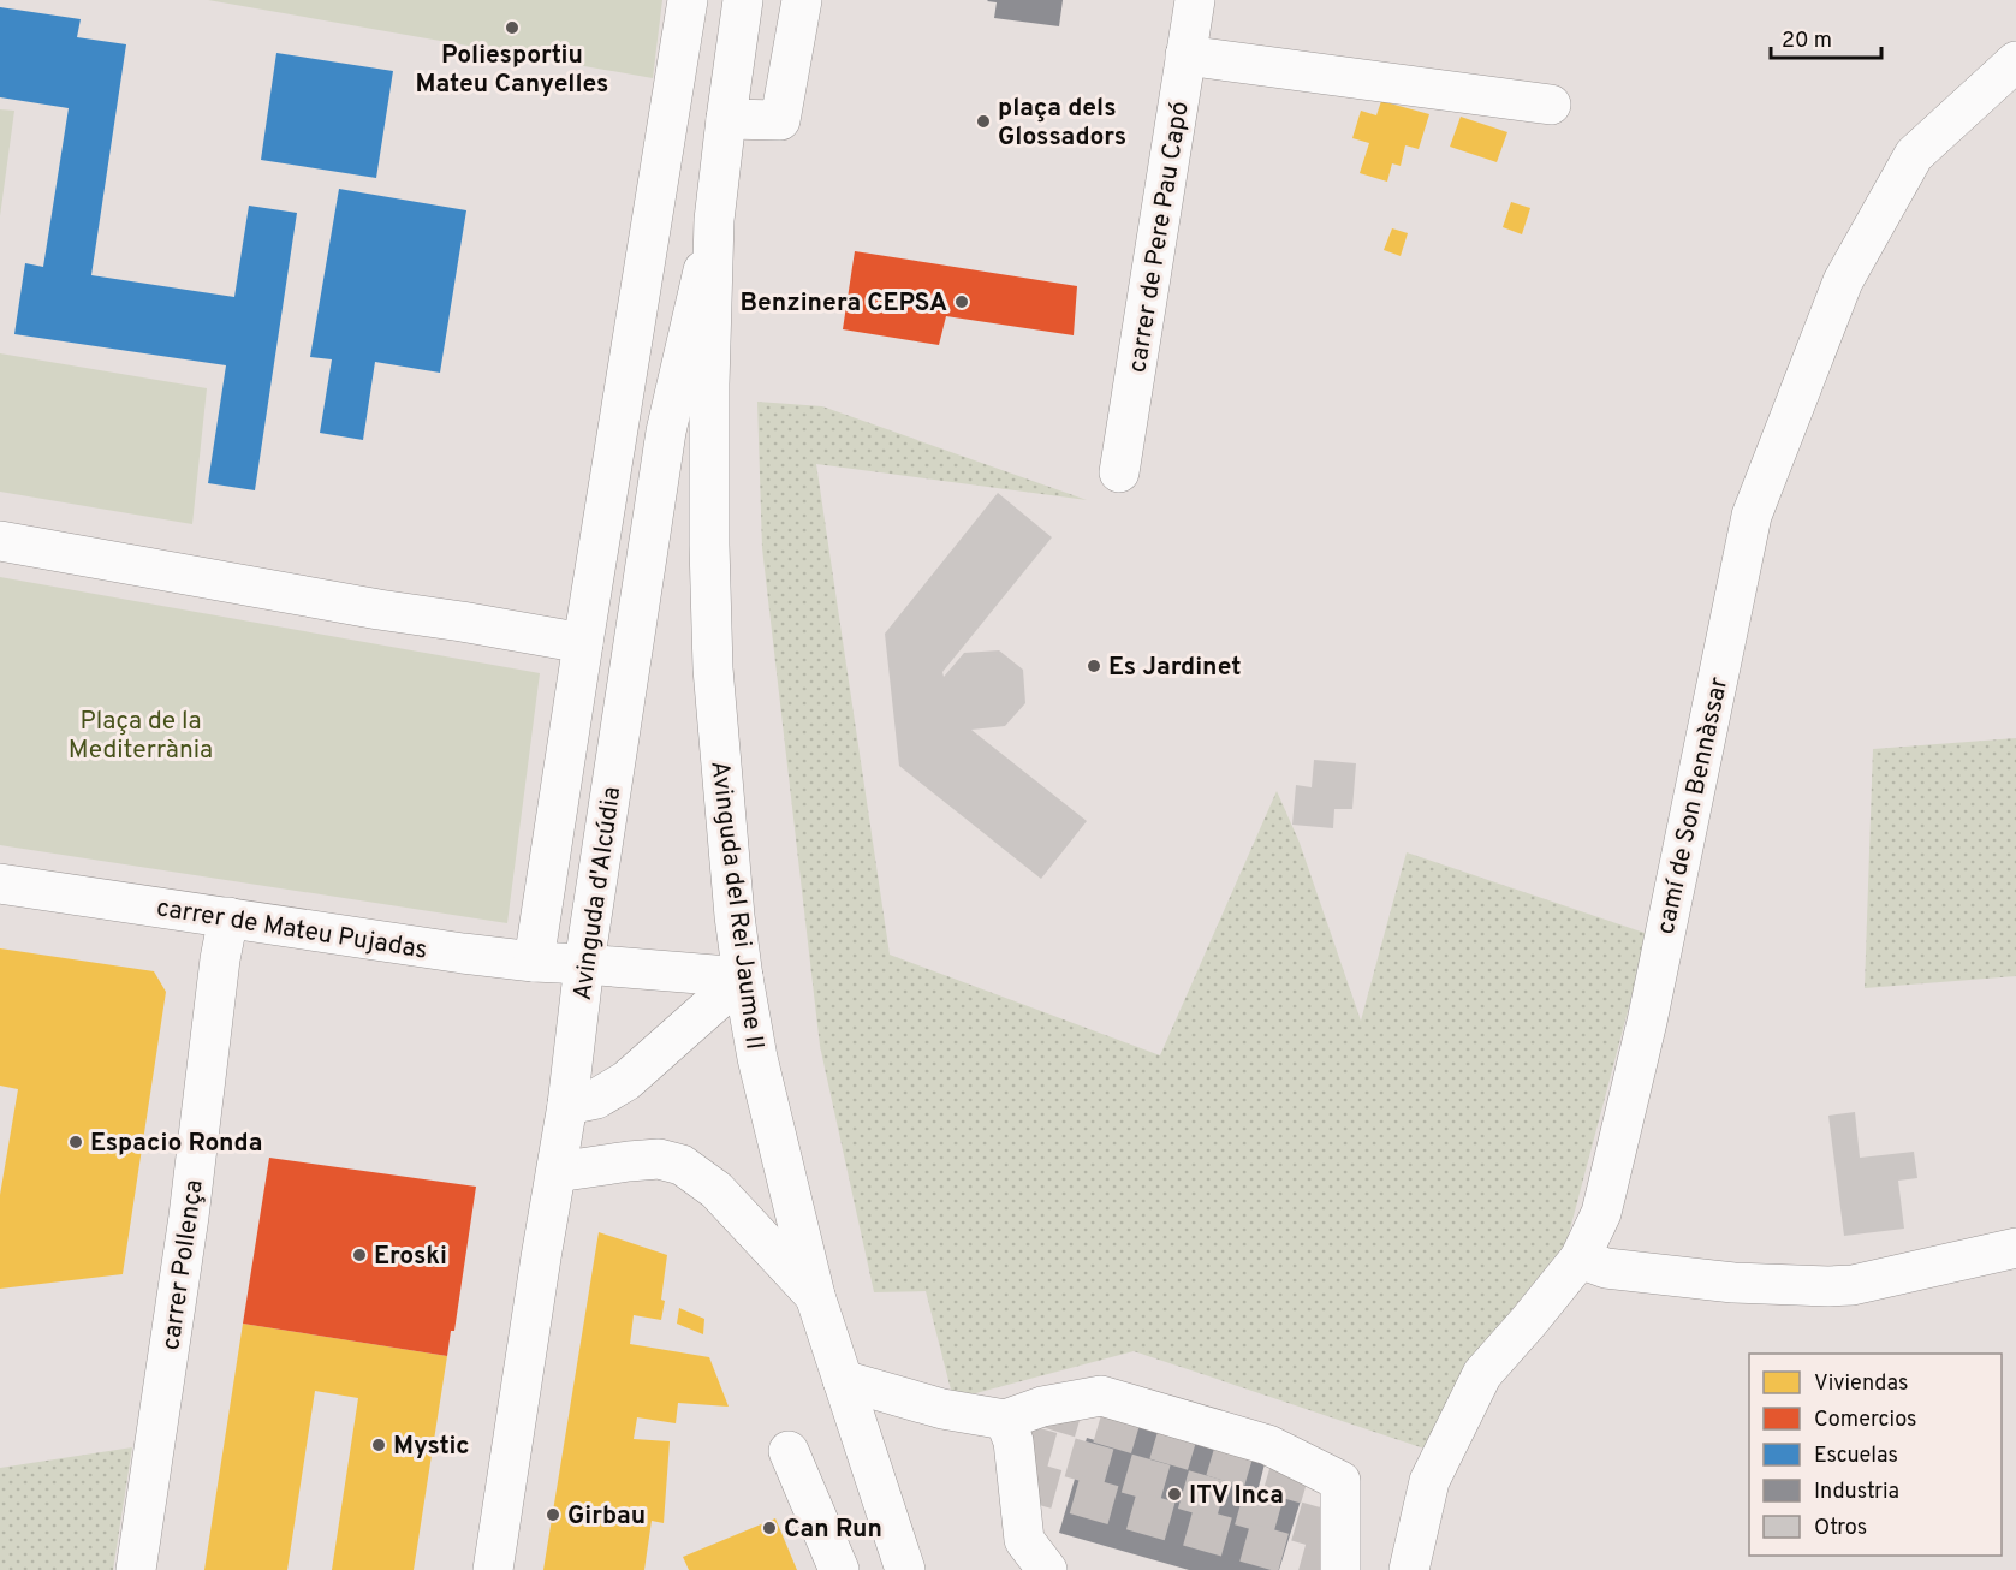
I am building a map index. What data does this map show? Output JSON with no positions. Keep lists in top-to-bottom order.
{
  "streets": {
    "street": [
      "carrer de Pere Pau Capó",
      "camí de Son Bennàssar",
      "Avinguda d'Alcúdia",
      "Avinguda del Rei Jaume II",
      "carrer de Mateu Pujadas",
      "carrer Pollença"
    ]
  },
  "crossings": [
    ["Avinguda d'Alcúdia", "Avinguda del Rei Jaume II"],
    ["Avinguda d'Alcúdia", "carrer de Mateu Pujadas"],
    ["Avinguda del Rei Jaume II", "carrer de Mateu Pujadas"],
    ["carrer de Mateu Pujadas", "carrer Pollença"]
  ],
  "parks": ["Plaça de la Mediterrània"],
  "places": [
    "Poliesportiu Mateu Canyelles",
    "plaça dels Glossadors",
    "Benzinera CEPSA",
    "Es Jardinet",
    "Espacio Ronda",
    "Eroski",
    "Mystic",
    "ITV Inca",
    "Girbau",
    "Can Run"
  ],
  "legend": [
    "Viviendas",
    "Comercios",
    "Escuelas",
    "Industria",
    "Otros"
  ],
  "scale_bar": "20 m"
}
